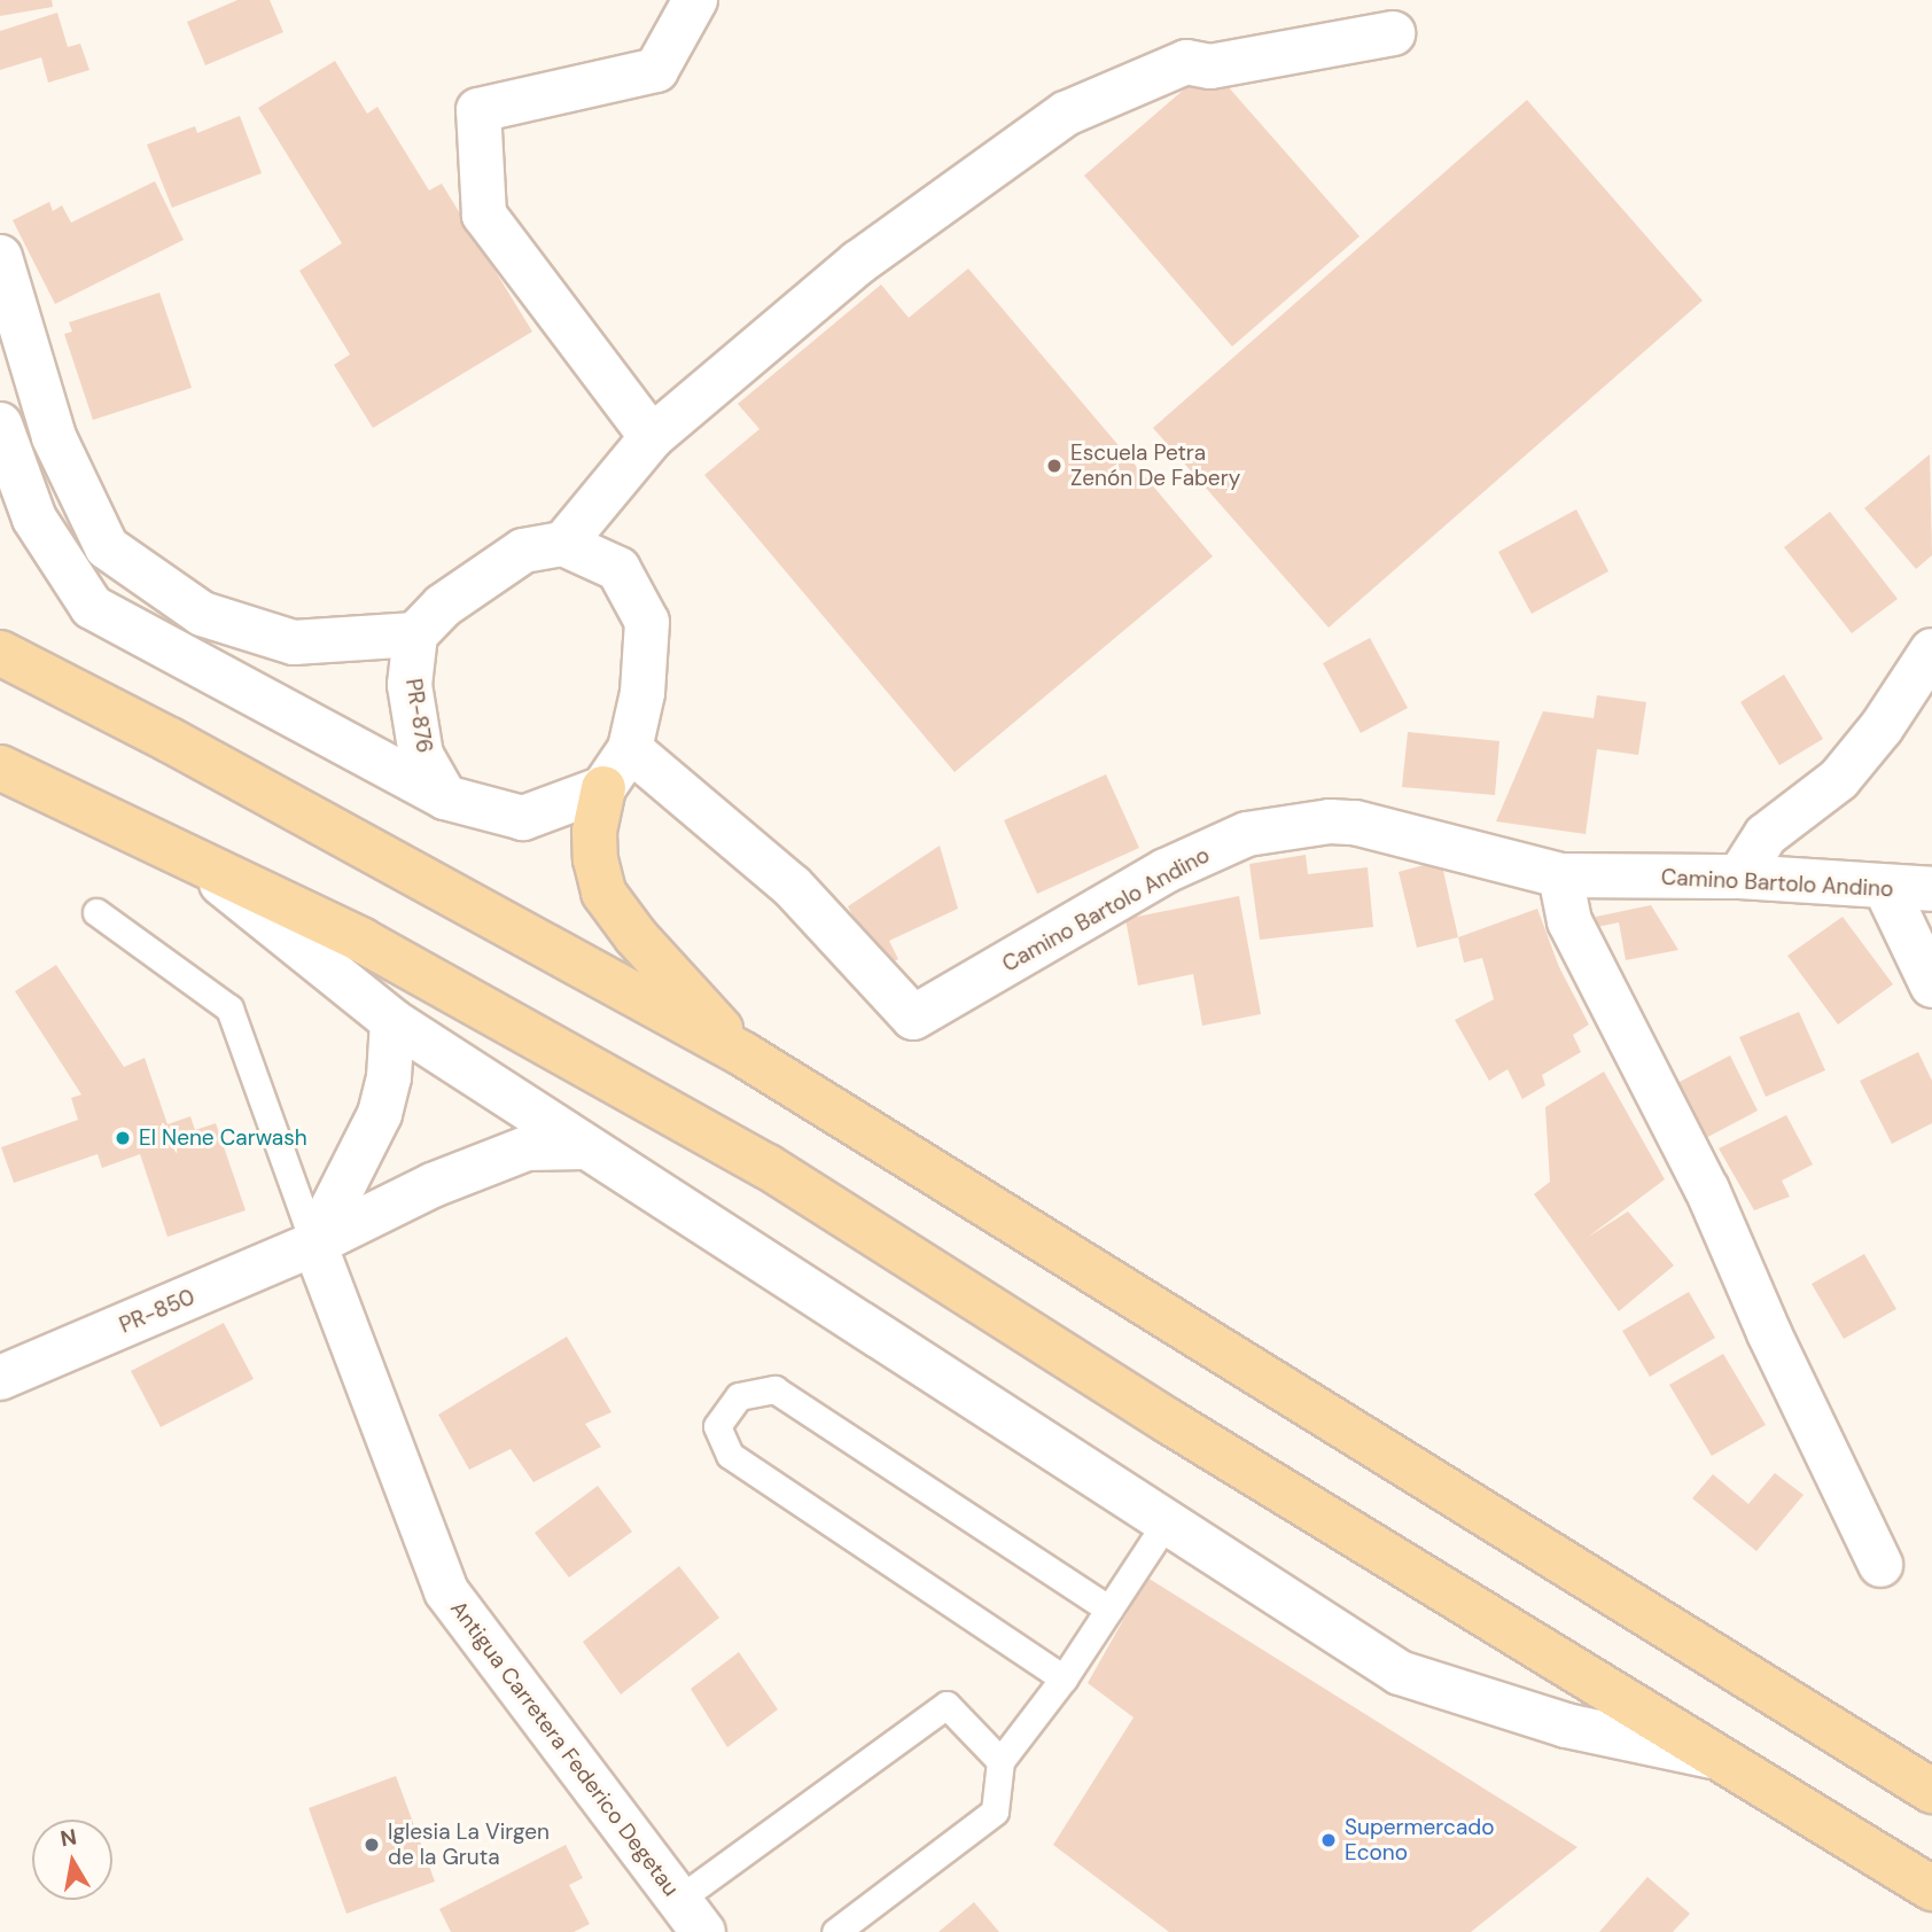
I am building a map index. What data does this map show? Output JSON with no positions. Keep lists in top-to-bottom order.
{
  "streets": {
    "street": [
      "PR-876",
      "Camino Bartolo Andino",
      "PR-850",
      "Antigua Carretera Federico Degetau"
    ]
  },
  "crossings": [
    ["PR-876", "Camino Bartolo Andino"],
    ["PR-850", "Antigua Carretera Federico Degetau"]
  ],
  "places": [
    "Escuela Petra Zenón De Fabery",
    "El Nene Carwash",
    "Supermercado Econo",
    "Iglesia La Virgen de la Gruta"
  ],
  "north": "top"
}
